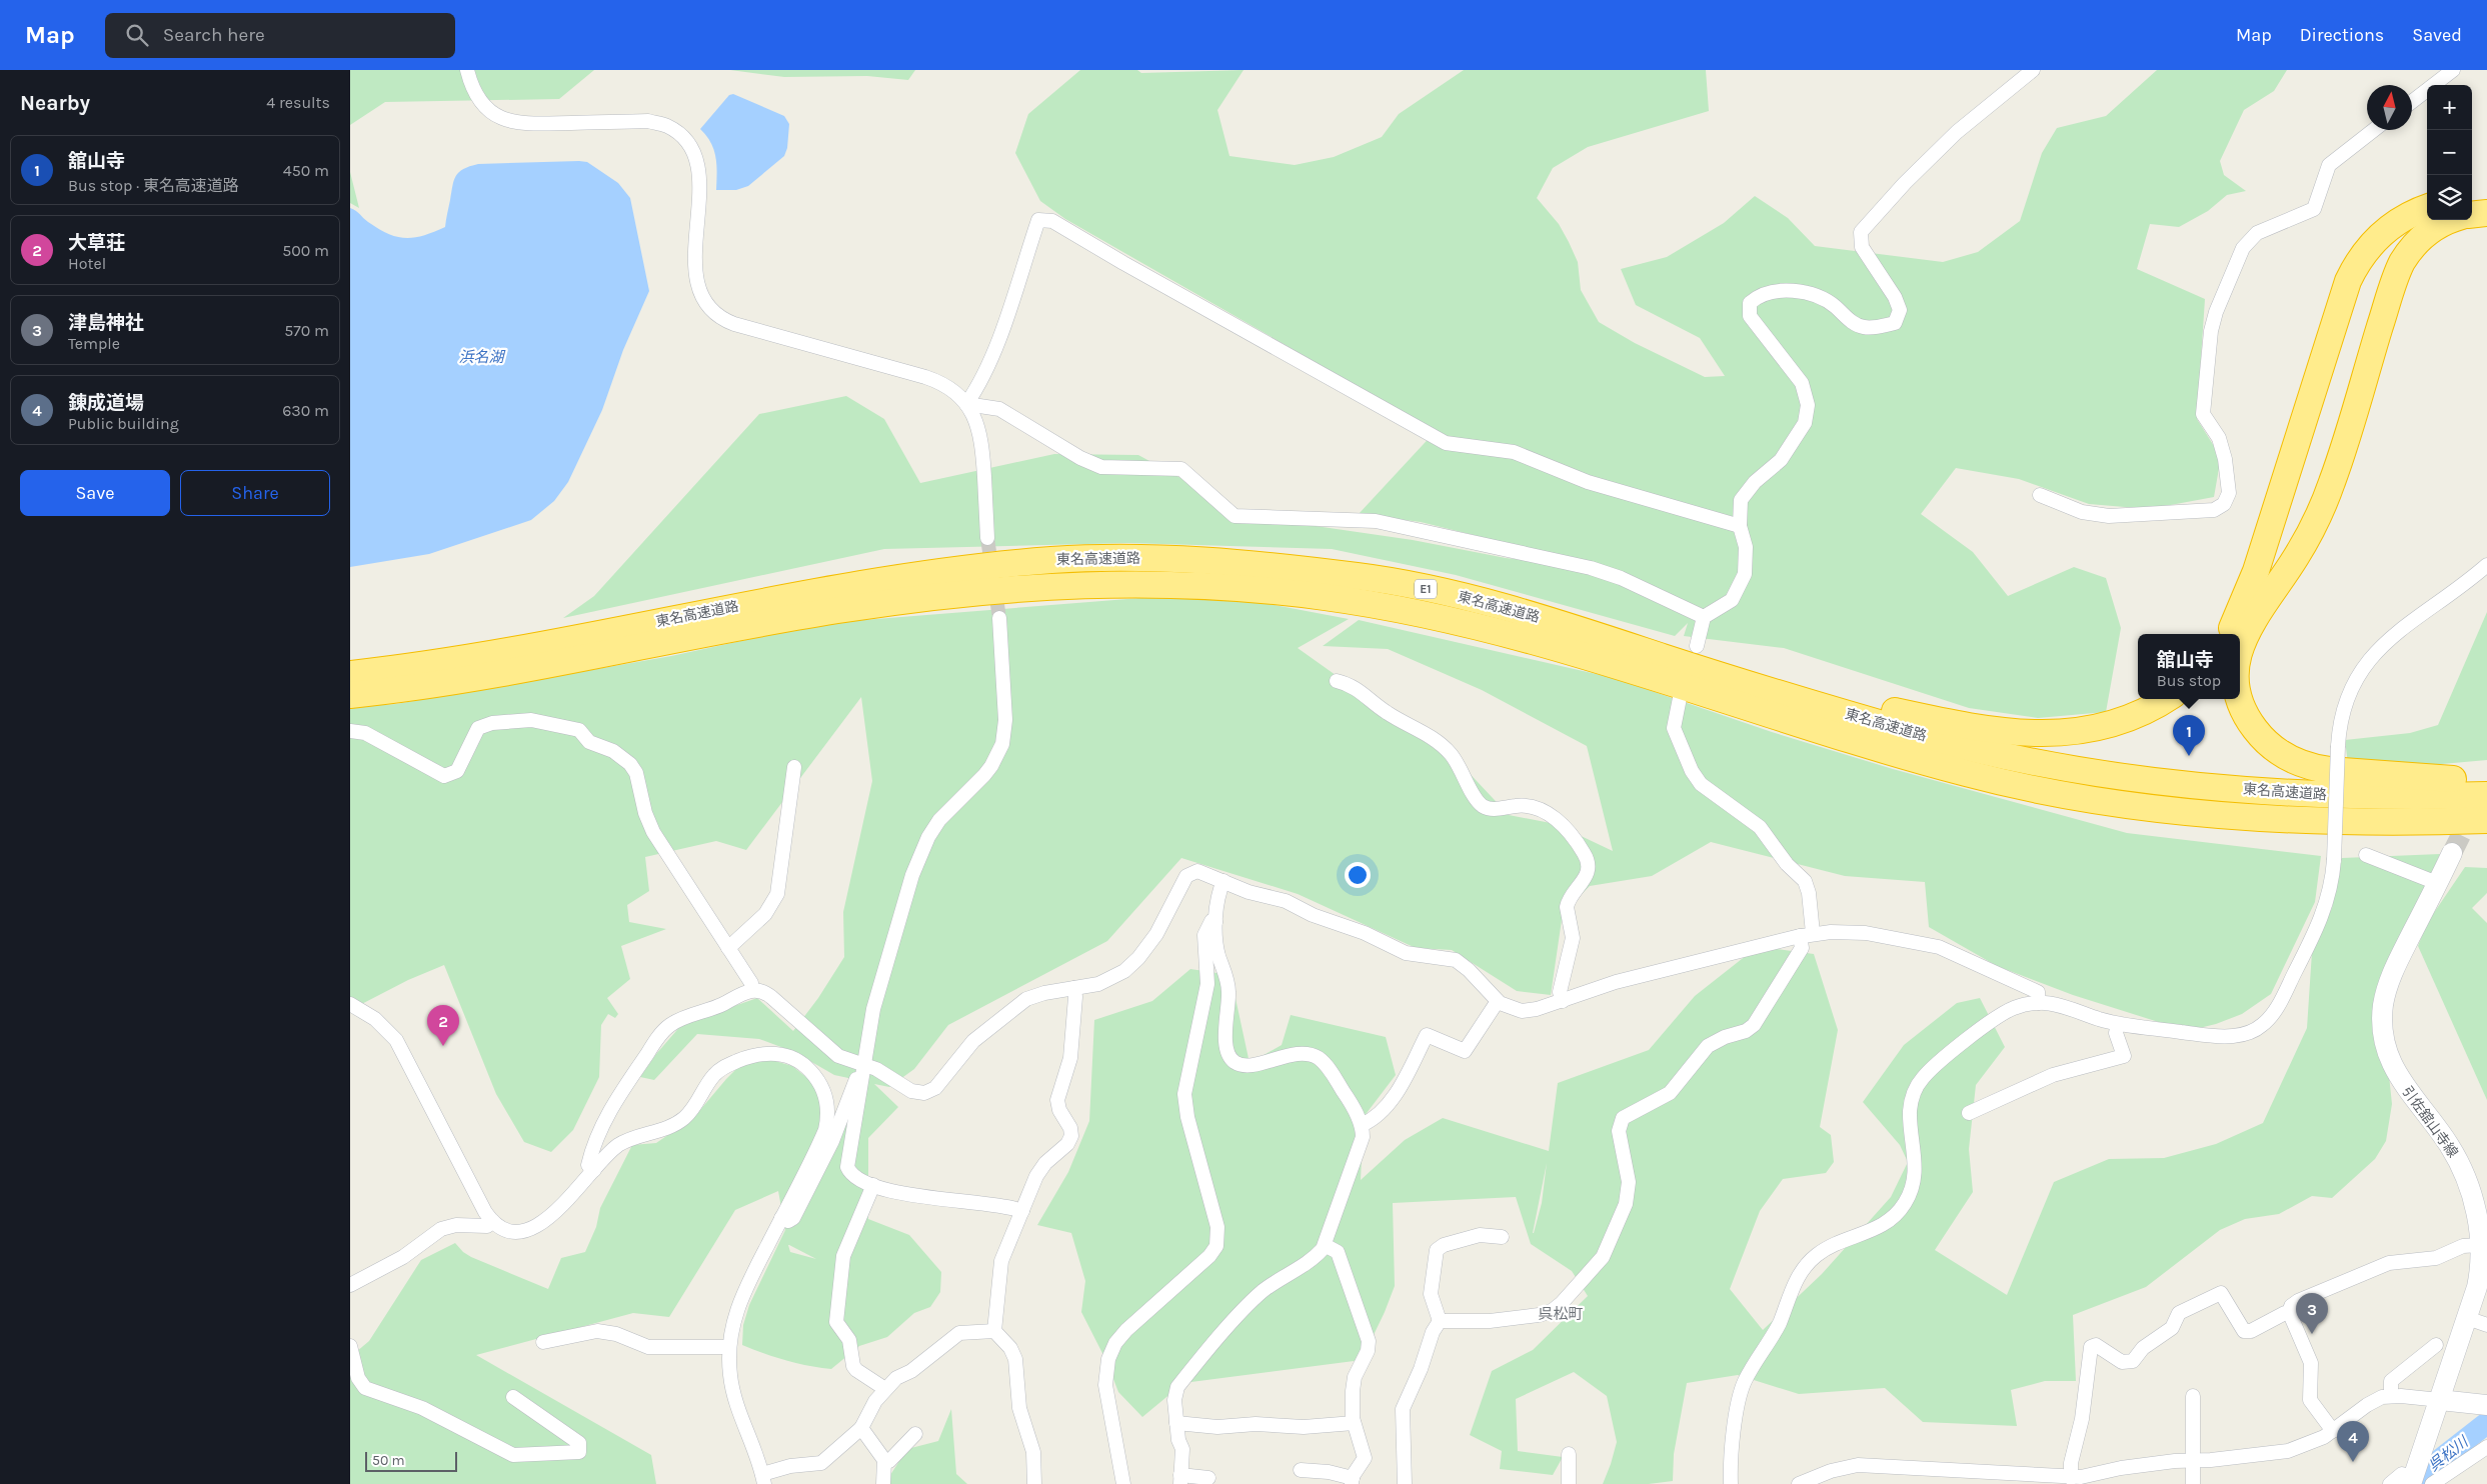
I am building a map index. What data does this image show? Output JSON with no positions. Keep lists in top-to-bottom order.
{
  "streets": {
    "highway": ["東名高速道路", "E1"],
    "main road": ["引佐舘山寺線"]
  },
  "districts": ["呉松町"],
  "water": ["浜名湖", "呉松川"],
  "scale_bar": "50 m",
  "north": "top",
  "page": {
    "header": "Map",
    "search": "Search here",
    "nav": ["Map", "Directions", "Saved"],
    "heading": ["Nearby", "4 results"],
    "map_buttons": ["+", "−"],
    "list": [
      {
        "mark": "1",
        "name": "舘山寺",
        "note": "Bus stop · 東名高速道路",
        "value": "450 m"
      },
      {
        "mark": "2",
        "name": "大草荘",
        "note": "Hotel",
        "value": "500 m"
      },
      {
        "mark": "3",
        "name": "津島神社",
        "note": "Temple",
        "value": "570 m"
      },
      {
        "mark": "4",
        "name": "錬成道場",
        "note": "Public building",
        "value": "630 m"
      }
    ],
    "buttons": ["Save", "Share"],
    "popup": ["舘山寺", "Bus stop"],
    "pins": [
      "1",
      "2",
      "3",
      "4"
    ],
    "scale": "50 m"
  }
}
